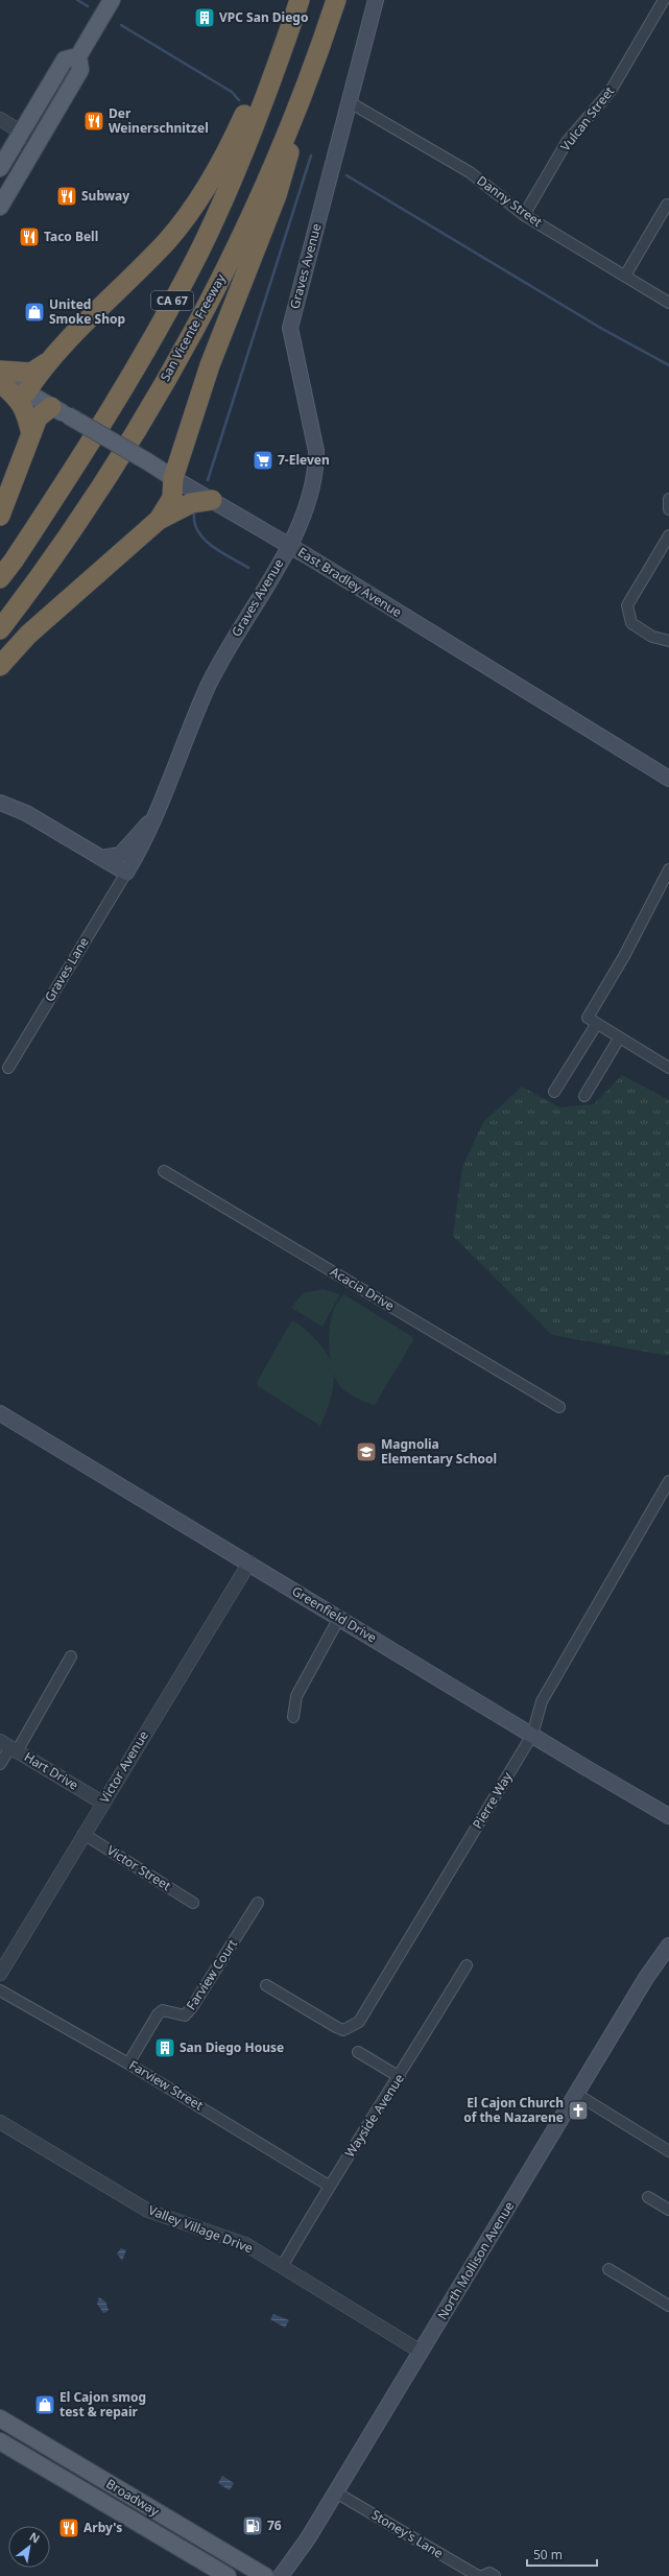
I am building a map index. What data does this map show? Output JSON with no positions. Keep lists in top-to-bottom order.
{
  "streets": {
    "highway": ["CA 67", "San Vicente Freeway"],
    "main road": [
      "Graves Avenue",
      "East Bradley Avenue",
      "Greenfield Drive",
      "North Mollison Avenue",
      "Broadway"
    ],
    "street": [
      "Vulcan Street",
      "Danny Street",
      "Graves Lane",
      "Acacia Drive",
      "Victor Avenue",
      "Hart Drive",
      "Pierre Way",
      "Victor Street",
      "Farview Court",
      "Farview Street",
      "Wayside Avenue",
      "Valley Village Drive",
      "Stoney's Lane"
    ]
  },
  "crossings": [
    ["Vulcan Street", "Danny Street"],
    ["Danny Street", "Graves Avenue"],
    ["Graves Avenue", "East Bradley Avenue"],
    ["Graves Avenue", "Graves Lane"],
    ["Greenfield Drive", "Victor Avenue"],
    ["Greenfield Drive", "Pierre Way"],
    ["Victor Avenue", "Hart Drive"],
    ["Victor Avenue", "Victor Street"],
    ["Farview Court", "Farview Street"],
    ["Farview Street", "Wayside Avenue"],
    ["Wayside Avenue", "Valley Village Drive"],
    ["Valley Village Drive", "North Mollison Avenue"],
    ["North Mollison Avenue", "Stoney's Lane"]
  ],
  "places": {
    "building": ["VPC San Diego", "San Diego House"],
    "restaurant": [
      "Der Weinerschnitzel",
      "Subway",
      "Taco Bell",
      "Arby's"
    ],
    "shop": ["United Smoke Shop", "El Cajon smog test & repair"],
    "supermarket": ["7-Eleven"],
    "school or university": ["Magnolia Elementary School"],
    "church": ["El Cajon Church of the Nazarene"],
    "fuel station": ["76"]
  },
  "scale_bar": "50 m",
  "north": "top right"
}
